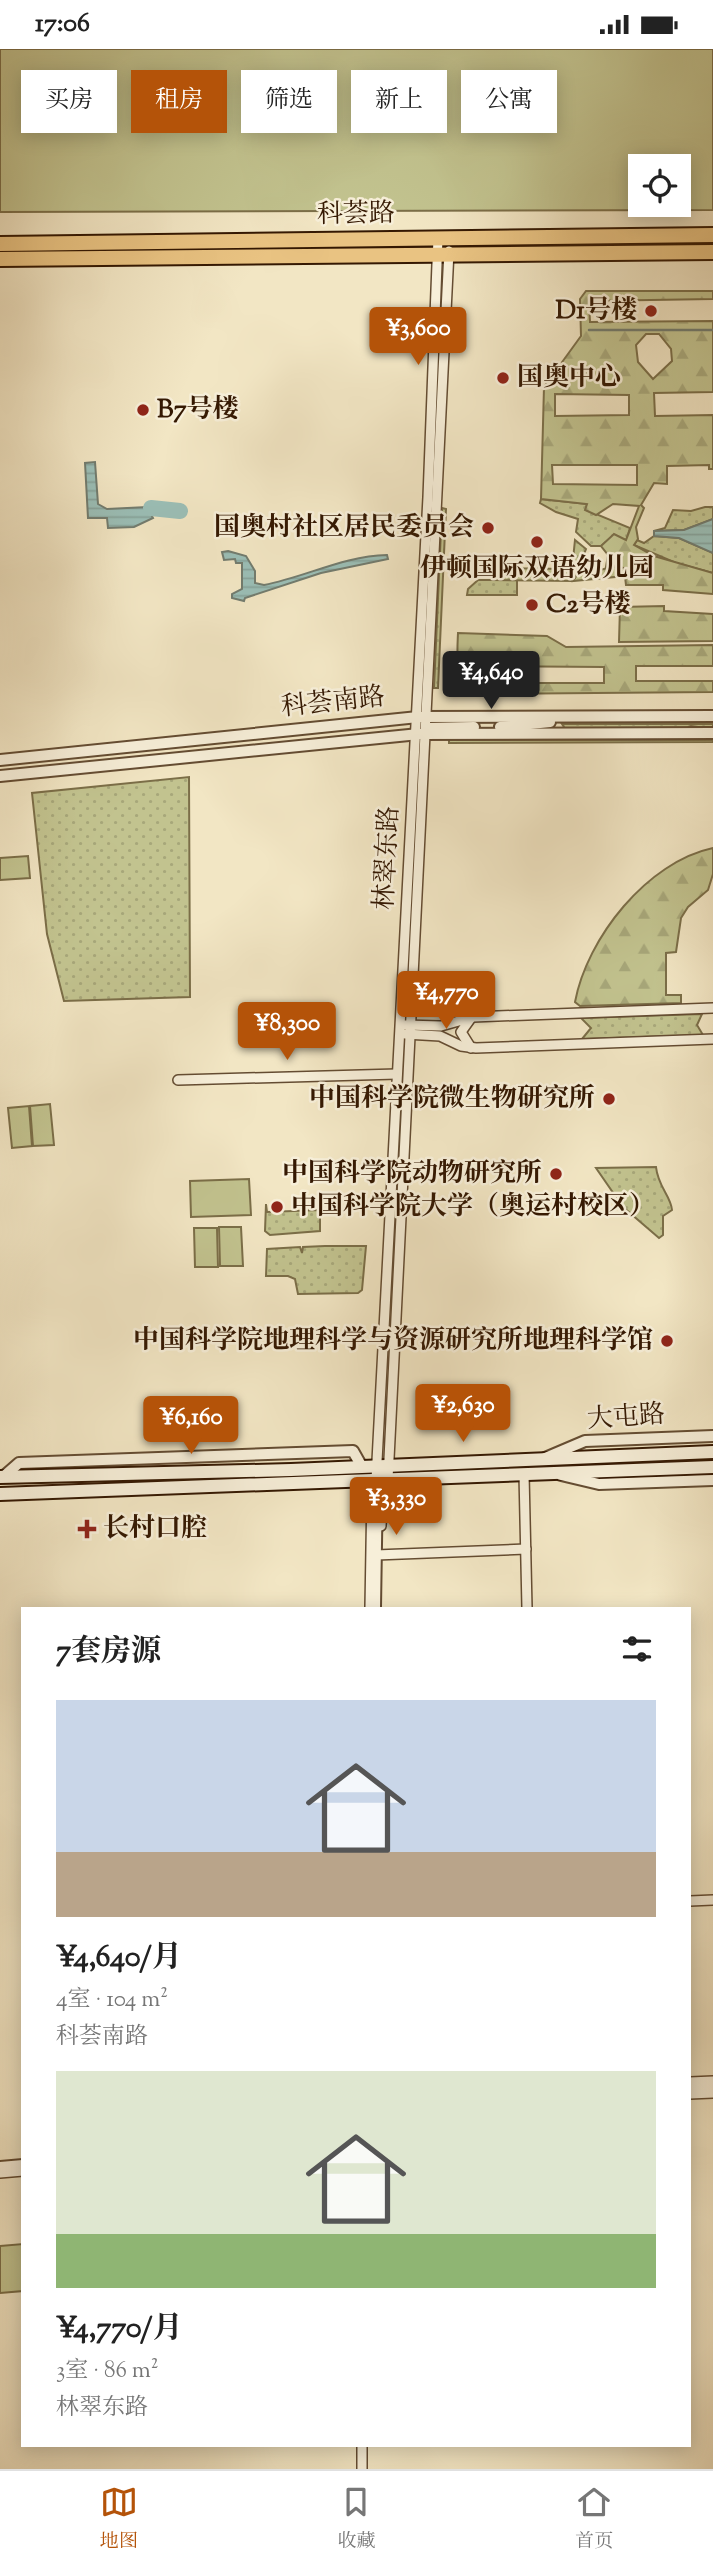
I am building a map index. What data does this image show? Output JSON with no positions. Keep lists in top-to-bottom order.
{
  "streets": {
    "main road": ["科荟路", "大屯路"],
    "street": ["科荟南路", "林翠东路"]
  },
  "crossings": [
    ["科荟路", "林翠东路"],
    ["科荟南路", "林翠东路"],
    ["林翠东路", "大屯路"]
  ],
  "places": {
    "other": [
      "D1号楼",
      "国奥中心",
      "B7号楼",
      "国奥村社区居民委员会",
      "伊顿国际双语幼儿园",
      "C2号楼",
      "中国科学院微生物研究所",
      "中国科学院动物研究所",
      "中国科学院大学（奥运村校区）",
      "中国科学院地理科学与资源研究所地理科学馆"
    ],
    "health": ["长村口腔"]
  },
  "page": {
    "status": "17:06",
    "chip": [
      "买房",
      "租房",
      "筛选",
      "新上",
      "公寓"
    ],
    "price": [
      "¥3,600",
      "¥4,640",
      "¥4,770",
      "¥8,300",
      "¥2,630",
      "¥6,160",
      "¥3,330"
    ],
    "heading": "7套房源",
    "list": [
      {
        "name": "¥4,640/月",
        "note": "4室 · 104 m² · 科荟南路"
      },
      {
        "name": "¥4,770/月",
        "note": "3室 · 86 m² · 林翠东路"
      }
    ],
    "tabs": ["地图", "收藏", "首页"]
  }
}
